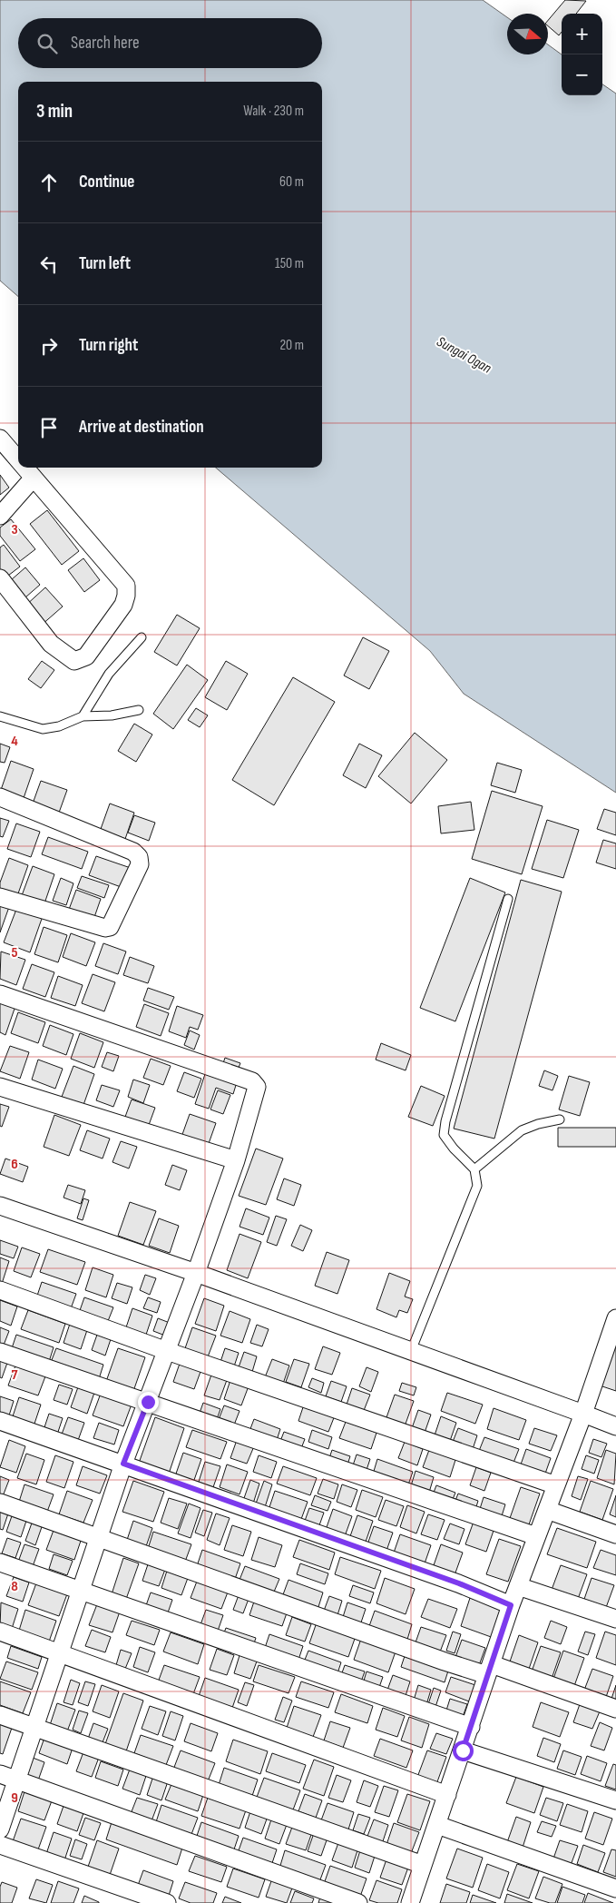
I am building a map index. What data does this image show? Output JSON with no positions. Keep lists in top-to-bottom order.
{
  "water": ["Sungai Ogan"],
  "north": "right",
  "page": {
    "map_buttons": ["+", "−"],
    "search": "Search here",
    "heading": ["3 min", "Walk · 230 m"],
    "list": [
      ["Continue", "60 m"],
      ["Turn left", "150 m"],
      ["Turn right", "20 m"],
      "Arrive at destination"
    ]
  },
  "grid": {
    "rows": [
      "3",
      "4",
      "5",
      "6",
      "7",
      "8",
      "9"
    ]
  }
}
